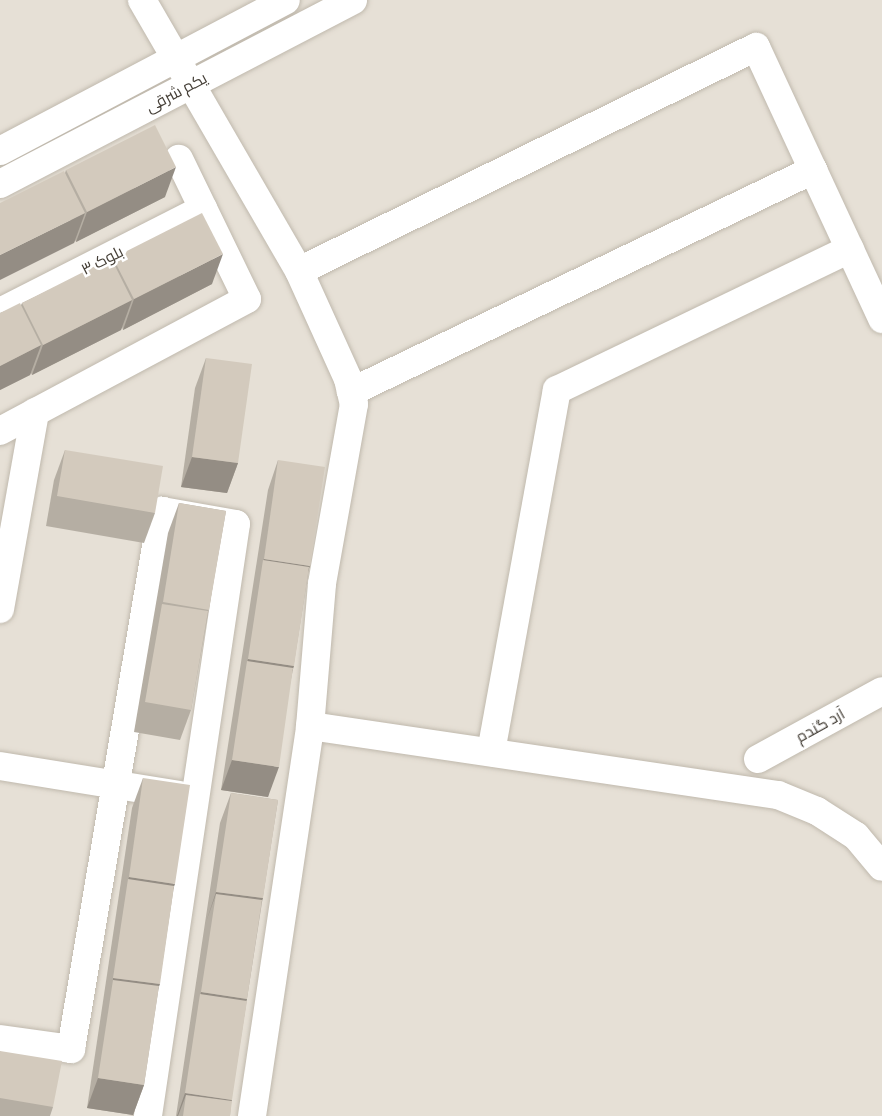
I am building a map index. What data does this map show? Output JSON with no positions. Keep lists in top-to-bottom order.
{
  "streets": {
    "street": ["یکم شرقی", "بلوک ۳", "آرد گندم"]
  }
}
